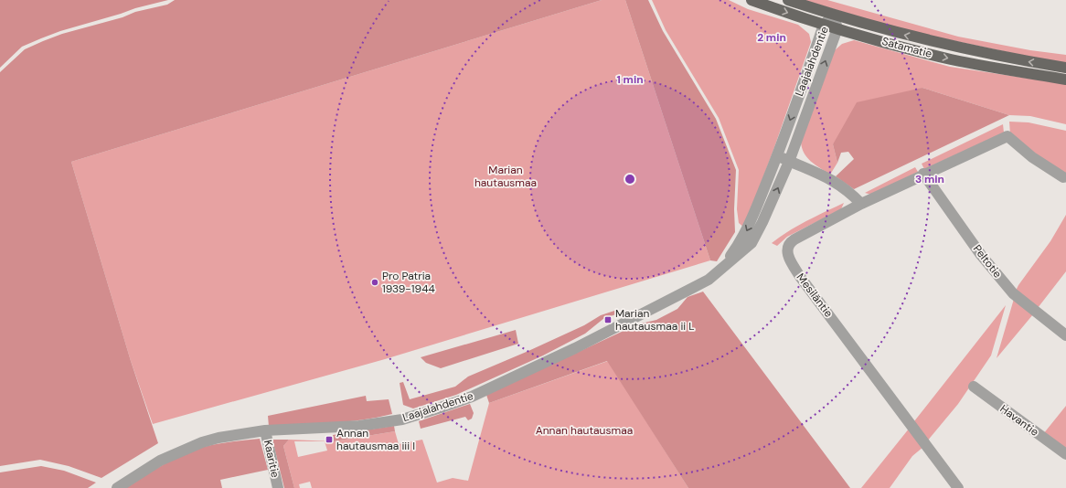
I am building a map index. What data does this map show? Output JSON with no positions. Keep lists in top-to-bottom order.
{
  "streets": {
    "main road": ["Satamatie"],
    "street": [
      "Laajalahdentie",
      "Peltotie",
      "Mesiläntie",
      "Havantie",
      "Kaaritie"
    ]
  },
  "crossings": [
    ["Satamatie", "Laajalahdentie"],
    ["Laajalahdentie", "Kaaritie"]
  ],
  "parks": ["Marian hautausmaa", "Annan hautausmaa"],
  "places": {
    "other": ["Pro Patria 1939-1944"],
    "transit": ["Marian hautausmaa ii L", "Annan hautausmaa iii I"]
  },
  "rings": ["2 min", "1 min", "3 min"]
}
